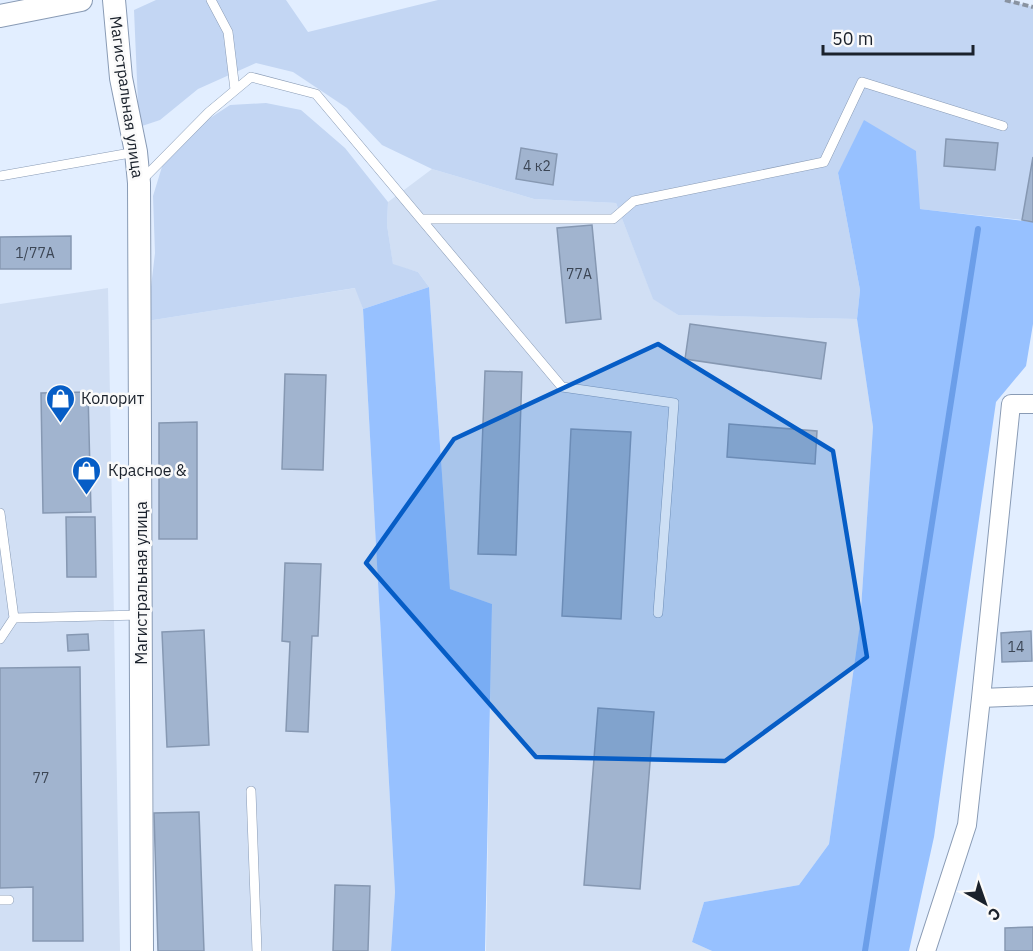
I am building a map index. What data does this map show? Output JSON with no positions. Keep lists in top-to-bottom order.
{
  "streets": {
    "street": ["Магистральная улица"]
  },
  "places": {
    "shop": ["Колорит", "Красное &"]
  },
  "house_numbers": [
    "4 к2",
    "1/77А",
    "77А",
    "14",
    "77"
  ],
  "scale_bar": "50 m",
  "north": "bottom right"
}
